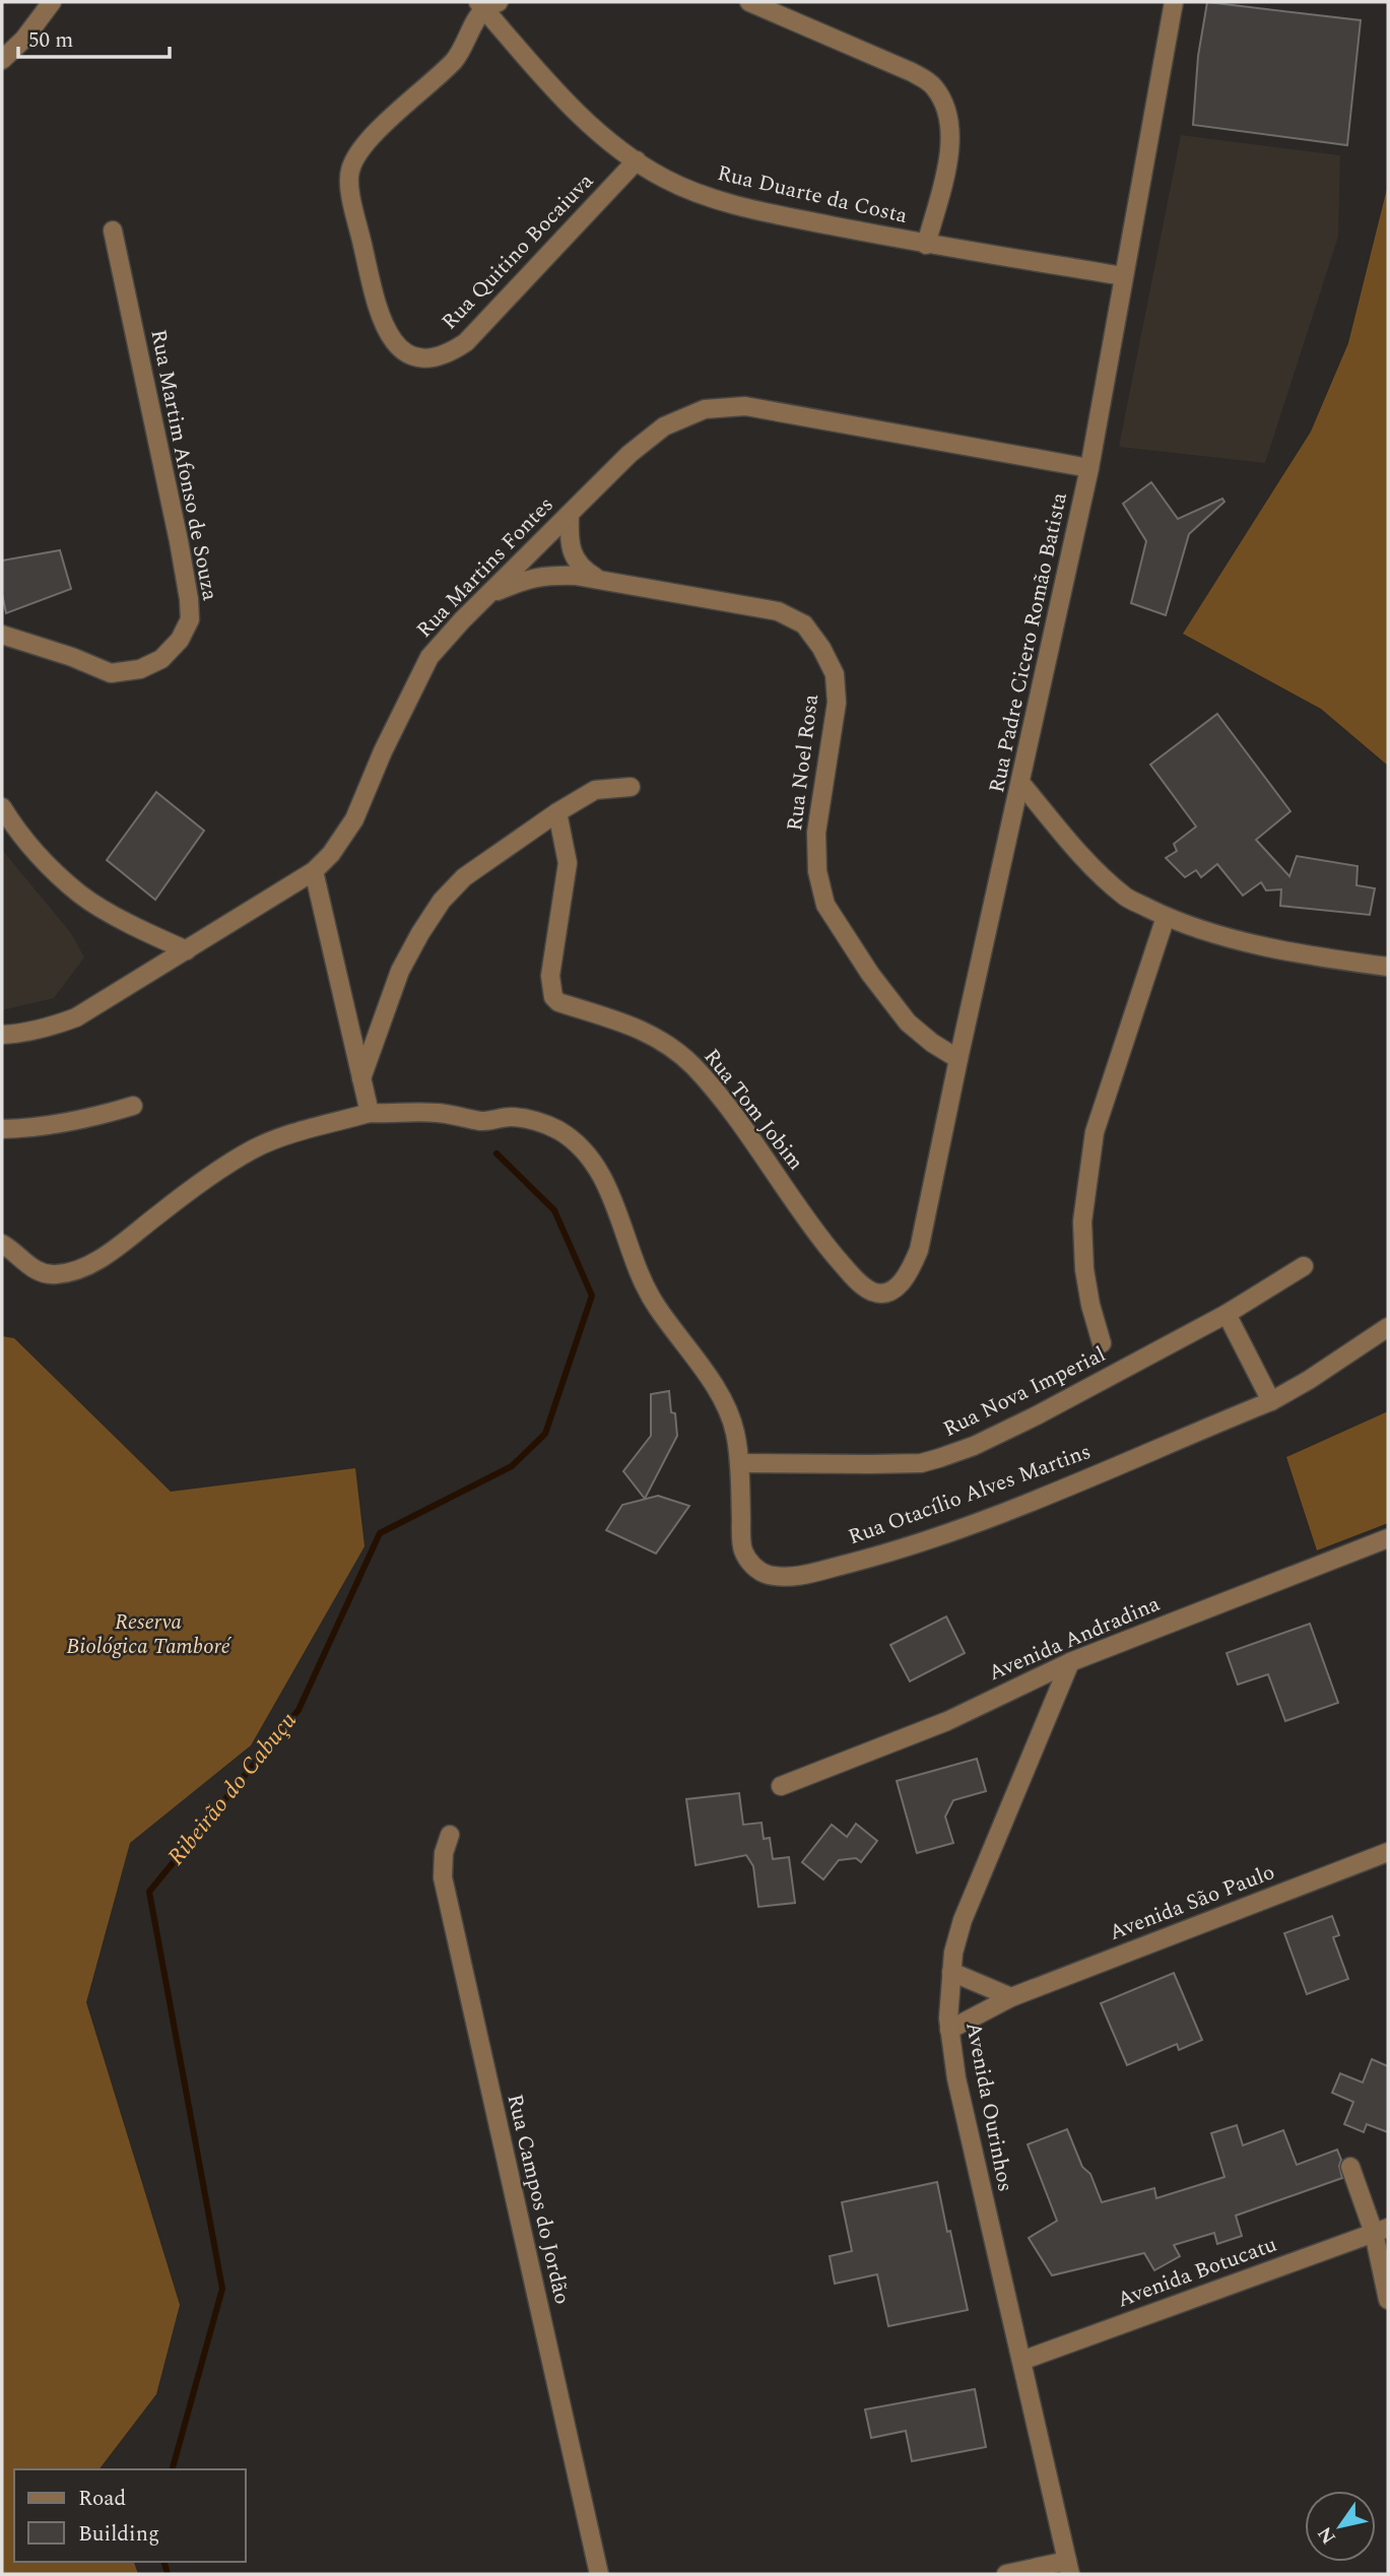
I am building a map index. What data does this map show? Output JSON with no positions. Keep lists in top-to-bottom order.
{
  "streets": {
    "street": [
      "Rua Duarte da Costa",
      "Rua Quitino Bocaiuva",
      "Rua Martim Afonso de Souza",
      "Rua Martins Fontes",
      "Rua Padre Cicero Romão Batista",
      "Rua Noel Rosa",
      "Rua Tom Jobim",
      "Rua Nova Imperial",
      "Rua Otacílio Alves Martins",
      "Avenida Andradina",
      "Avenida São Paulo",
      "Avenida Ourinhos",
      "Rua Campos do Jordão",
      "Avenida Botucatu"
    ]
  },
  "crossings": [
    ["Rua Duarte da Costa", "Rua Quitino Bocaiuva"],
    ["Rua Duarte da Costa", "Rua Padre Cicero Romão Batista"],
    ["Rua Martins Fontes", "Rua Padre Cicero Romão Batista"],
    ["Rua Martins Fontes", "Rua Noel Rosa"],
    ["Rua Padre Cicero Romão Batista", "Rua Noel Rosa"],
    ["Rua Padre Cicero Romão Batista", "Rua Tom Jobim"],
    ["Rua Nova Imperial", "Rua Otacílio Alves Martins"],
    ["Avenida Andradina", "Avenida Ourinhos"],
    ["Avenida São Paulo", "Avenida Ourinhos"],
    ["Avenida Ourinhos", "Avenida Botucatu"]
  ],
  "water": ["Ribeirão do Cabuçu"],
  "parks": ["Reserva Biológica Tamboré"],
  "legend": ["Road", "Building"],
  "scale_bar": "50 m",
  "north": "bottom left"
}
